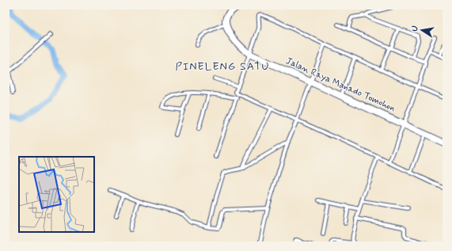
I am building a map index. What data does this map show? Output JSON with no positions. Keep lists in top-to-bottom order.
{
  "streets": {
    "highway": ["Jalan Raya Manado Tomohon"]
  },
  "districts": ["PINELENG SATU"],
  "north": "left"
}
